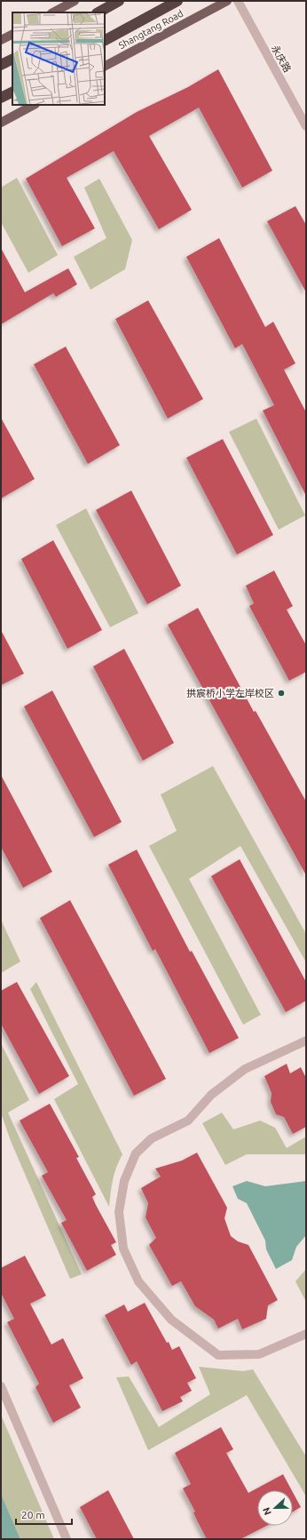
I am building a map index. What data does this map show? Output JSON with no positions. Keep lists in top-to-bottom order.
{
  "streets": {
    "main road": ["Shangtang Road"],
    "street": ["永庆路"]
  },
  "places": ["拱宸桥小学左岸校区"],
  "scale_bar": "20 m",
  "north": "left"
}
